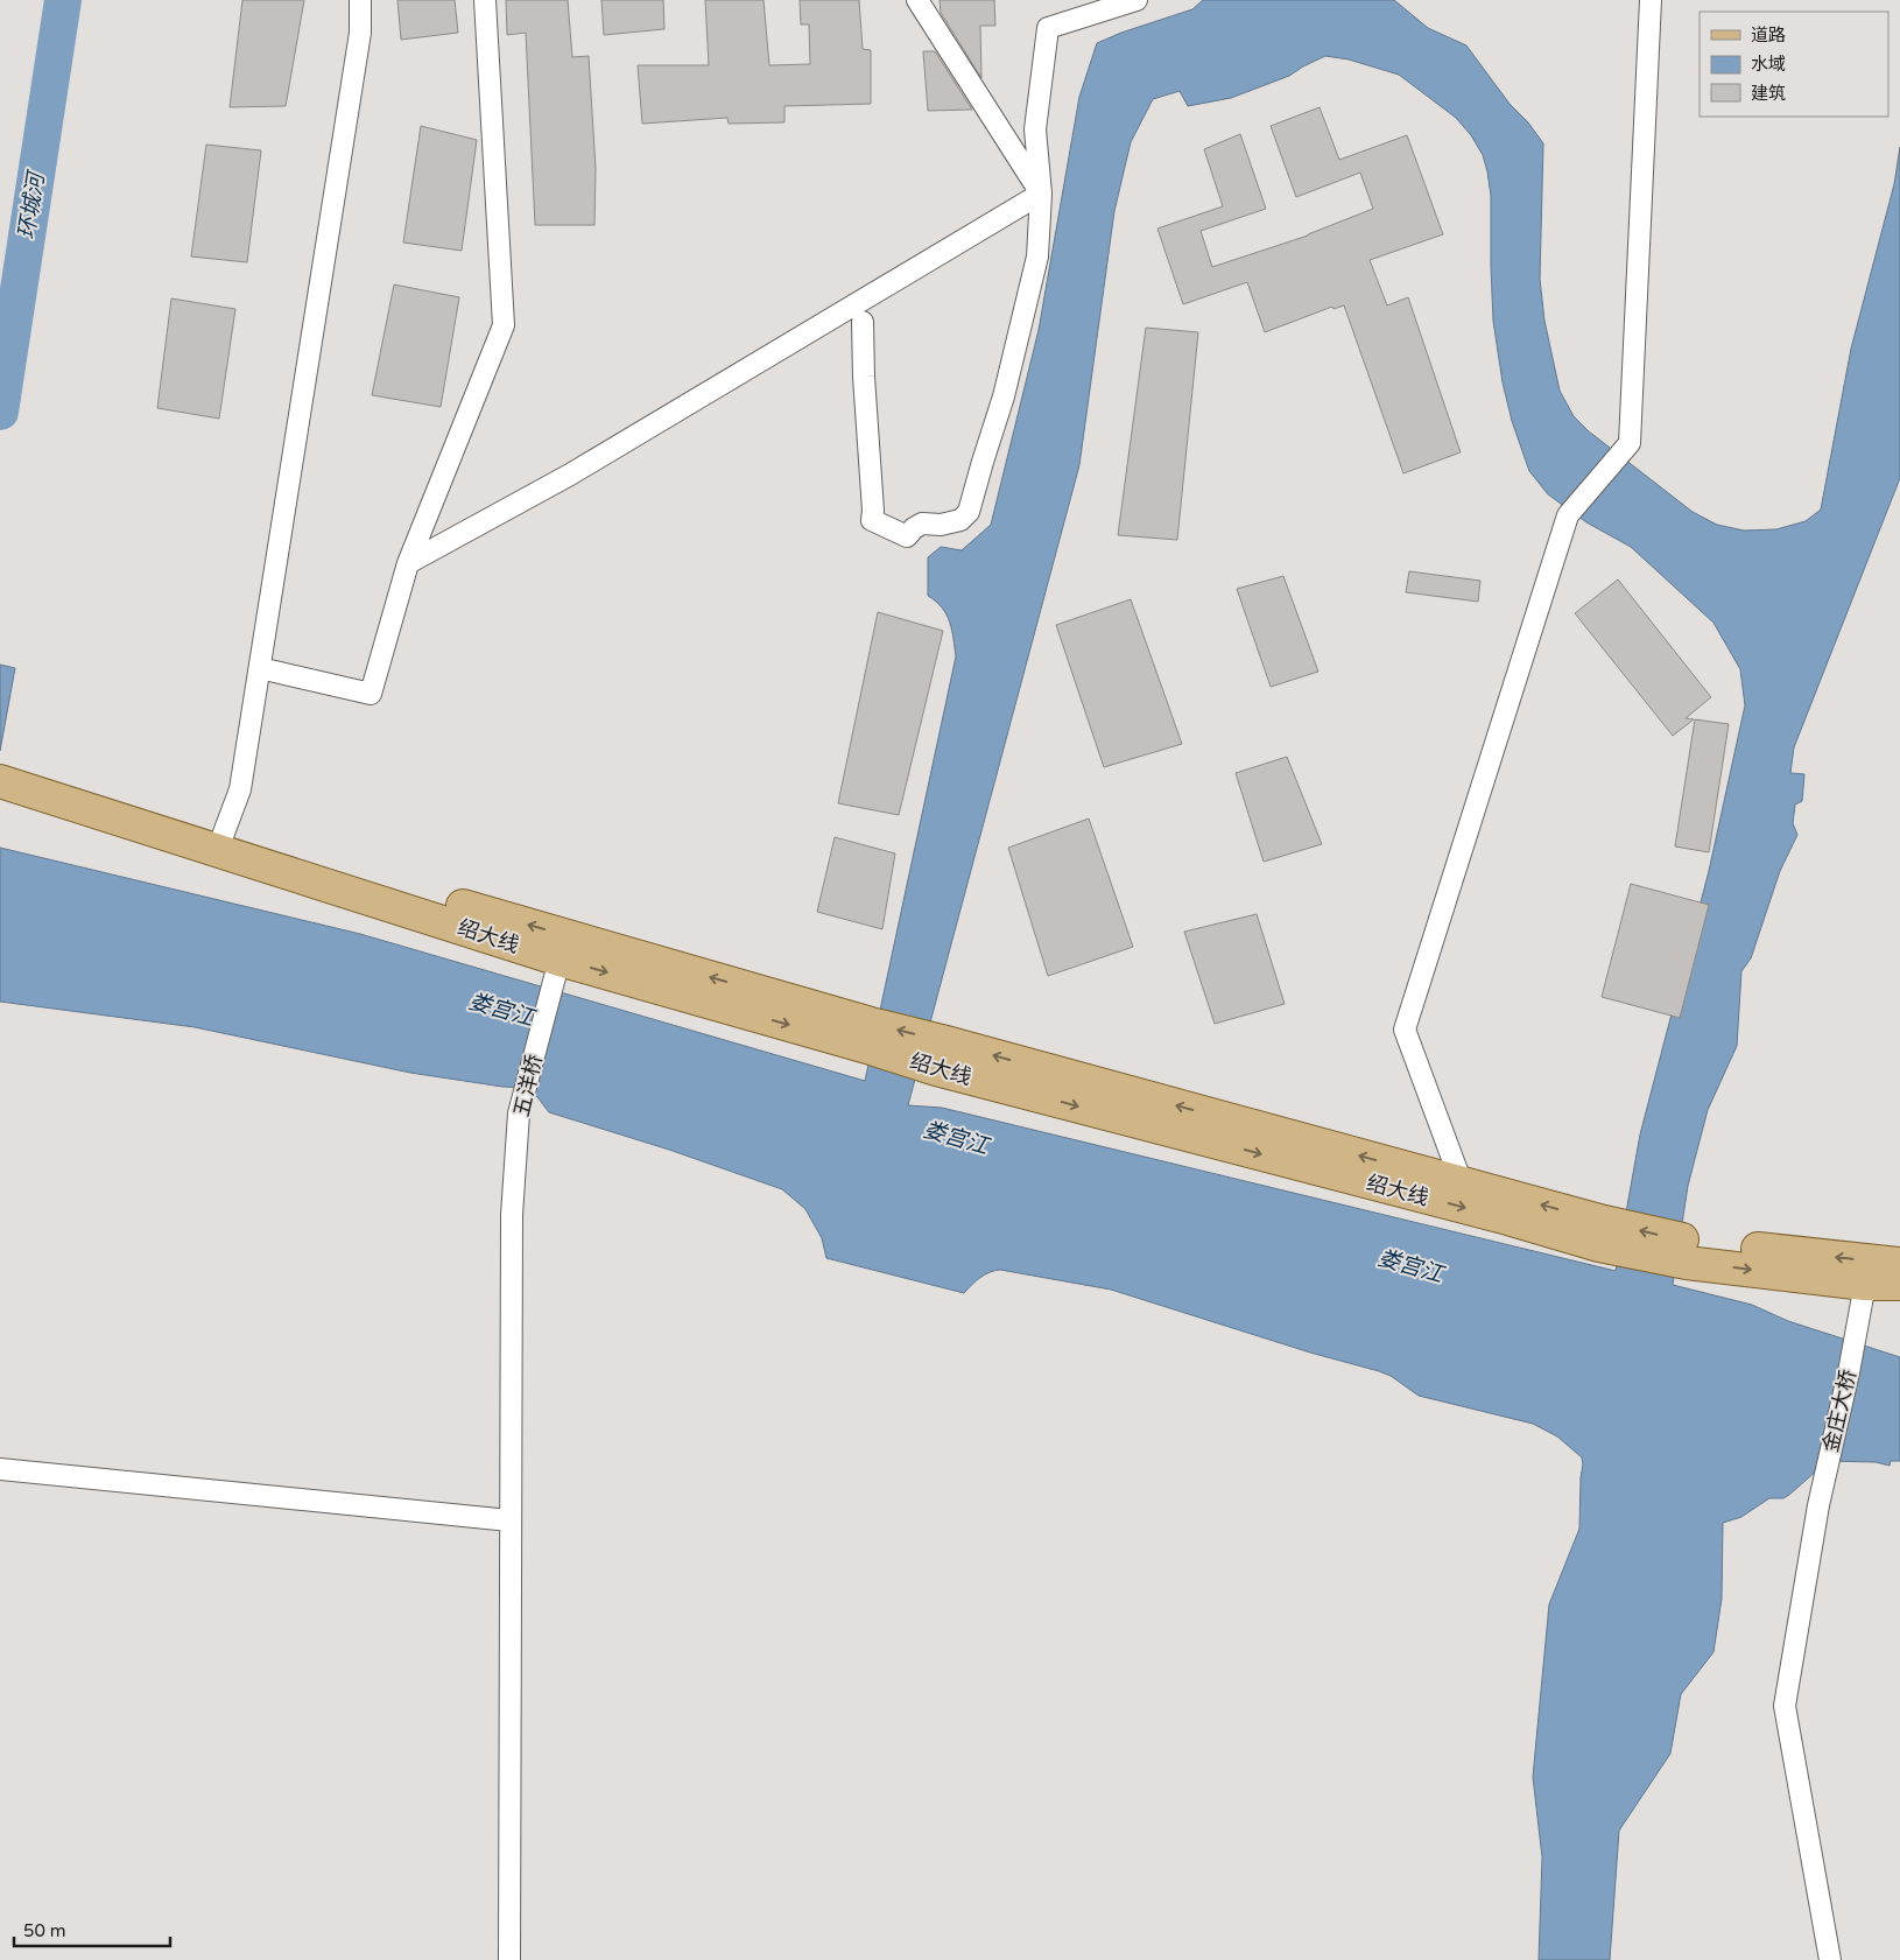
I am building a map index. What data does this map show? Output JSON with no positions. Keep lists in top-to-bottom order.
{
  "streets": {
    "main road": ["绍大线"],
    "street": ["五洋桥", "金庄大桥"]
  },
  "crossings": [
    ["绍大线", "五洋桥"],
    ["绍大线", "金庄大桥"]
  ],
  "water": ["环城河", "娄宫江"],
  "legend": ["道路", "水域", "建筑"],
  "scale_bar": "50 m"
}
